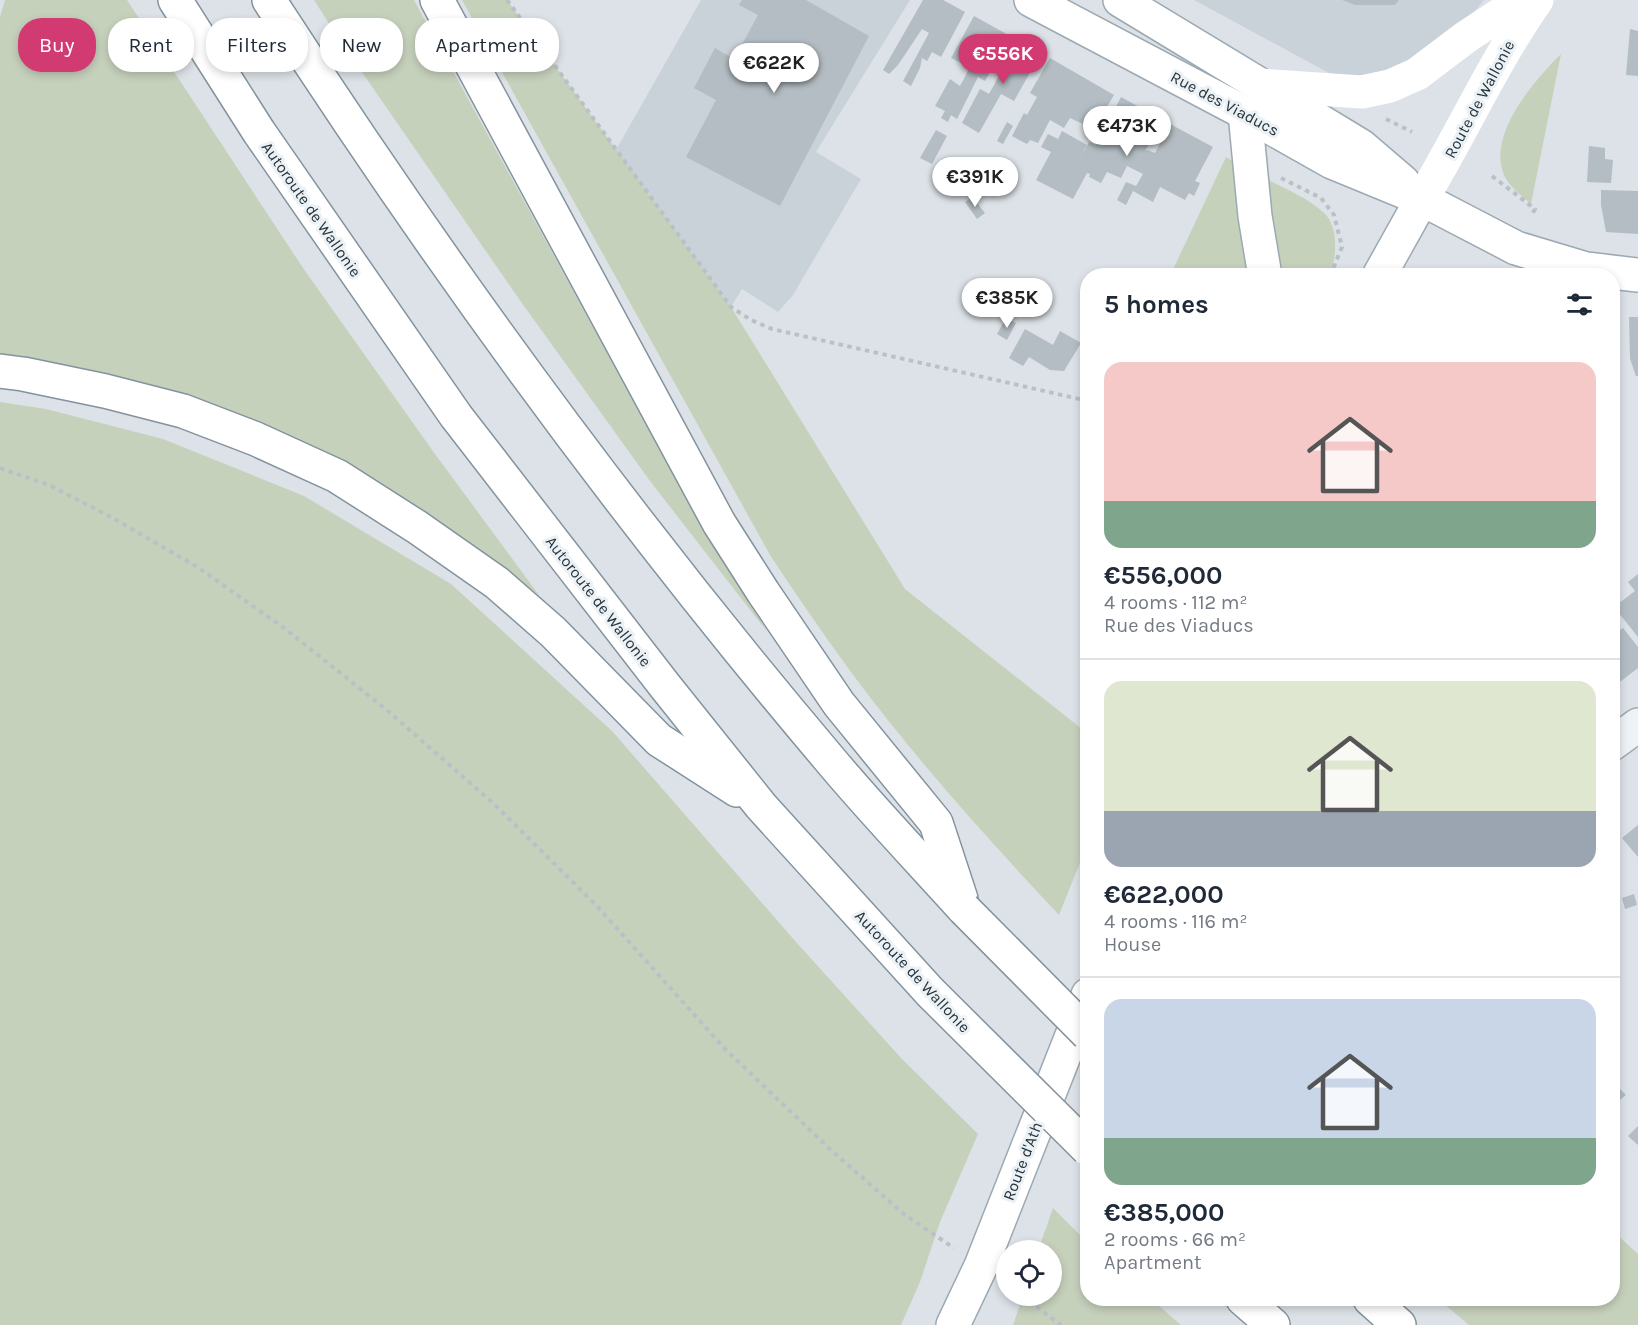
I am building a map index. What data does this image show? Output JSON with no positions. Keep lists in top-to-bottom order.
{
  "streets": {
    "main road": [
      "Route de Wallonie",
      "Rue des Viaducs",
      "Autoroute de Wallonie",
      "Route d'Ath"
    ]
  },
  "crossings": [
    ["Route de Wallonie", "Rue des Viaducs"]
  ],
  "page": {
    "chip": [
      "Buy",
      "Rent",
      "Filters",
      "New",
      "Apartment"
    ],
    "price": [
      "€556K",
      "€622K",
      "€473K",
      "€391K",
      "€385K"
    ],
    "heading": "5 homes",
    "list": [
      {
        "name": "€556,000",
        "note": "4 rooms · 112 m² · Rue des Viaducs"
      },
      {
        "name": "€622,000",
        "note": "4 rooms · 116 m² · House"
      },
      {
        "name": "€385,000",
        "note": "2 rooms · 66 m² · Apartment"
      }
    ]
  }
}
